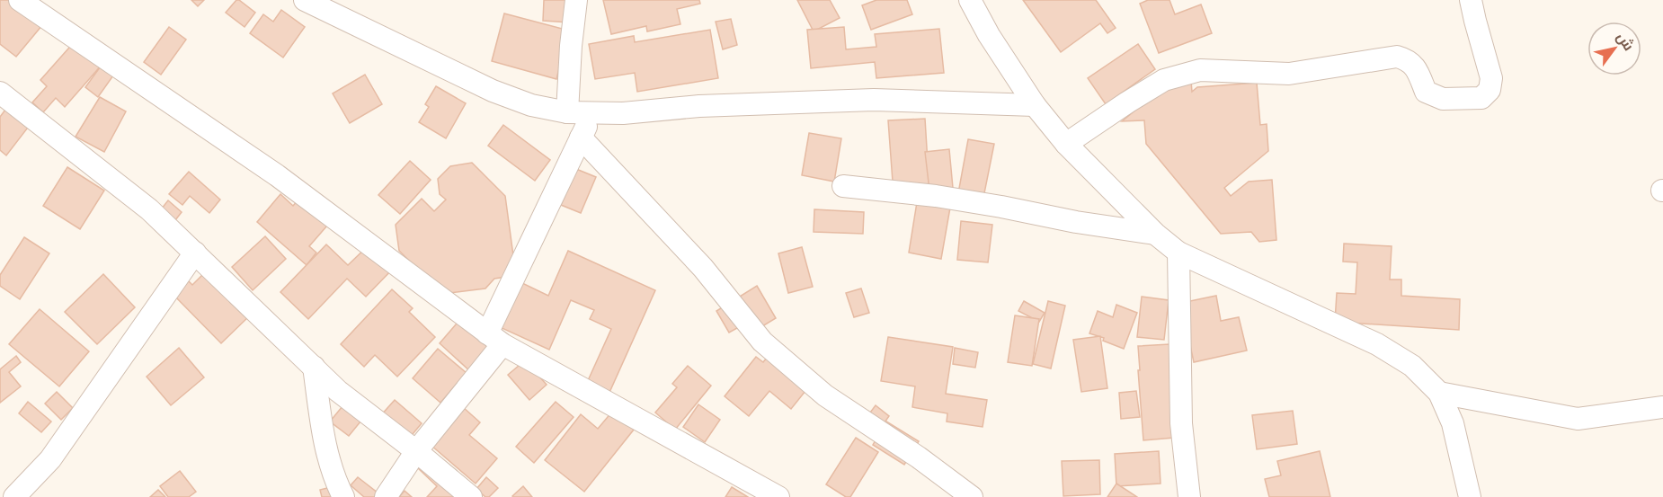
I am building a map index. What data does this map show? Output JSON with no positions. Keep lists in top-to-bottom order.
{
  "north": "top right"
}
